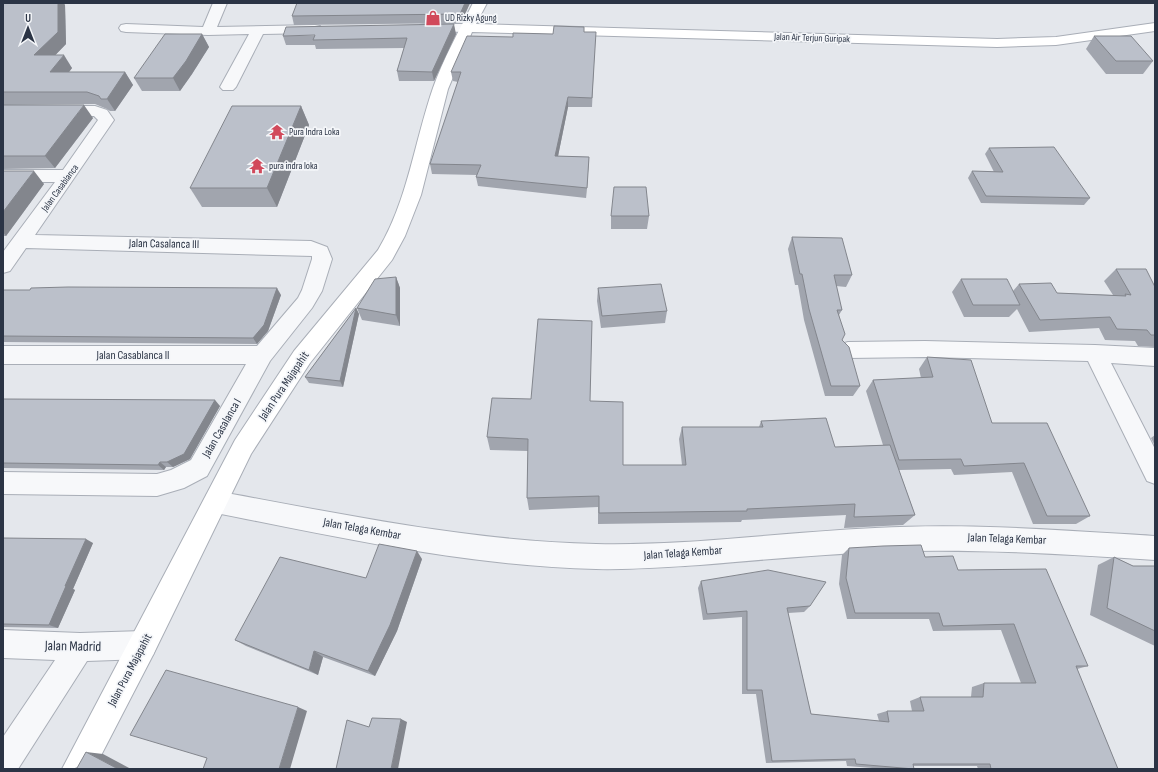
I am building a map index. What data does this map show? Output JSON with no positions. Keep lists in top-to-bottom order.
{
  "streets": {
    "street": [
      "Jalan Air Terjun Guripak",
      "Jalan Casablanca",
      "Jalan Casalanca III",
      "Jalan Casablanca II",
      "Jalan Pura Majapahit",
      "Jalan Casalanca I",
      "Jalan Telaga Kembar",
      "Jalan Madrid"
    ]
  },
  "crossings": [
    ["Jalan Air Terjun Guripak", "Jalan Pura Majapahit"],
    ["Jalan Casablanca", "Jalan Casalanca III"],
    ["Jalan Casalanca III", "Jalan Casalanca I"],
    ["Jalan Casablanca II", "Jalan Casalanca I"],
    ["Jalan Pura Majapahit", "Jalan Telaga Kembar"],
    ["Jalan Pura Majapahit", "Jalan Madrid"]
  ],
  "places": {
    "shop": ["UD Rizky Agung"],
    "temple": ["Pura Indra Loka", "pura indra loka"]
  },
  "north": "top"
}
